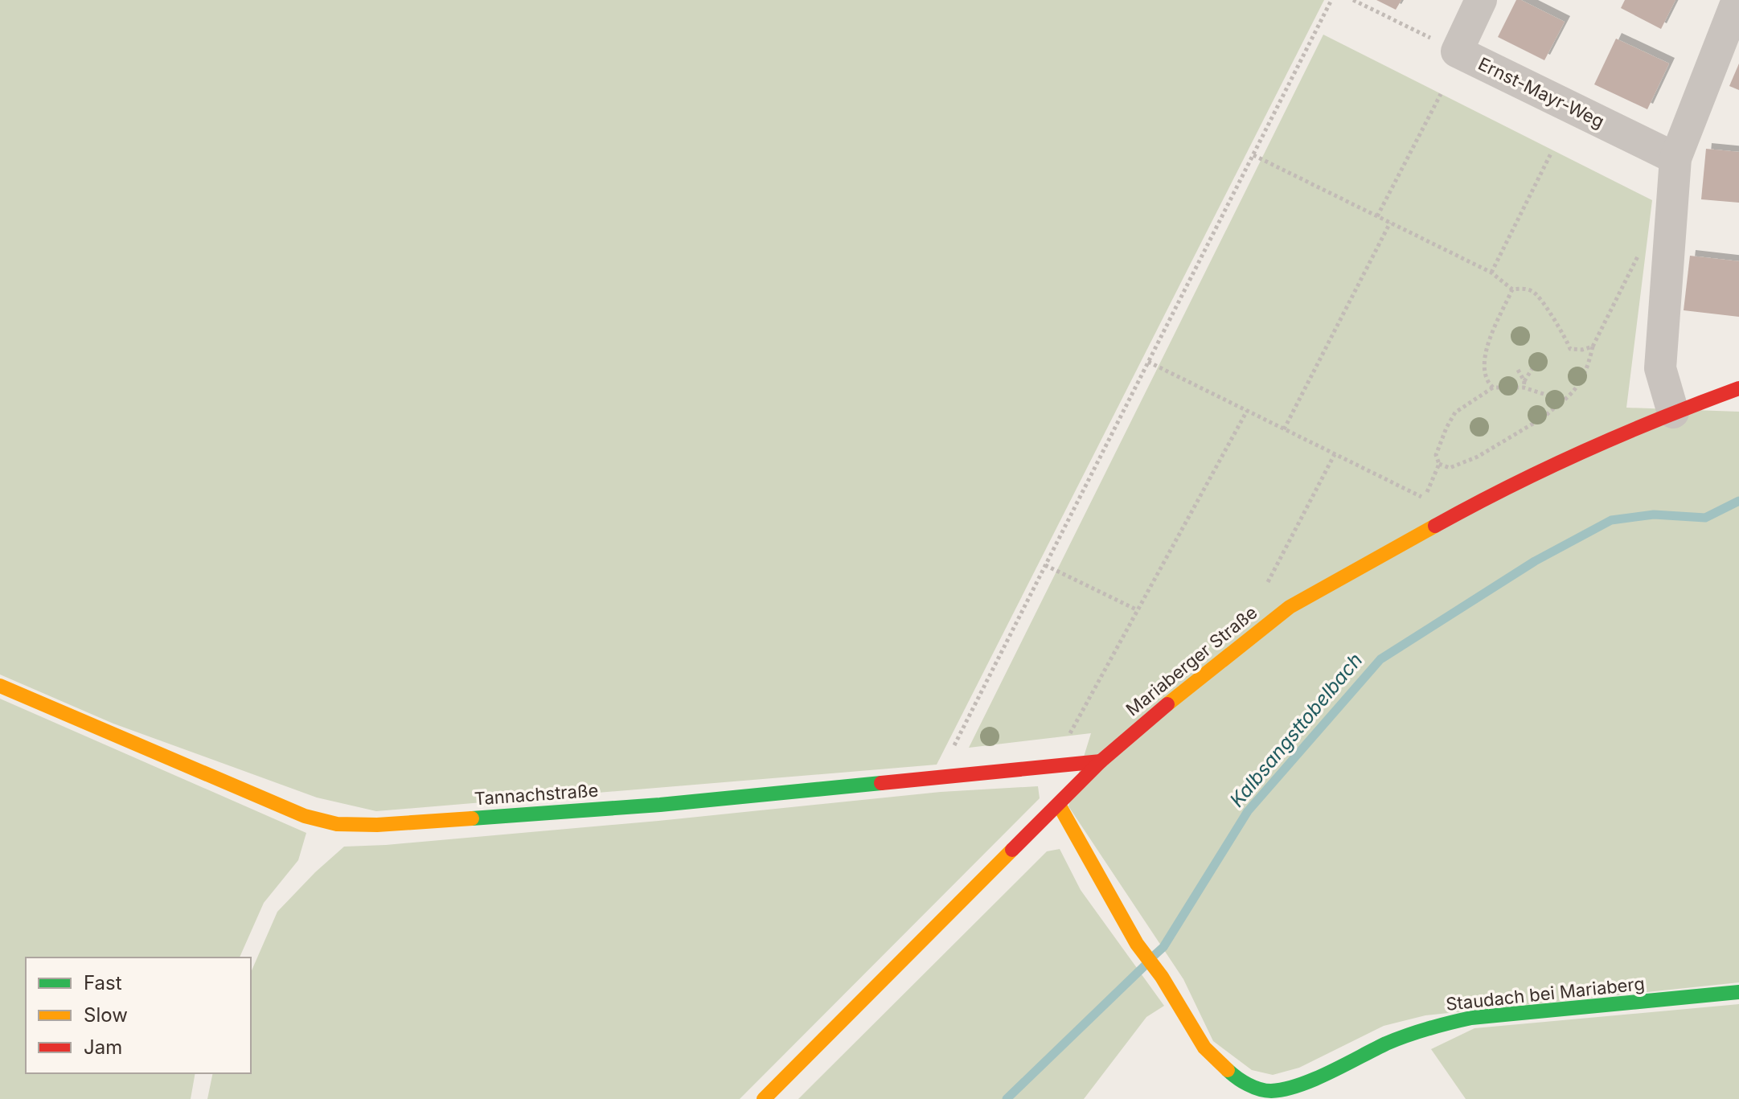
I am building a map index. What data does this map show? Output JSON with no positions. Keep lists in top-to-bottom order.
{
  "streets": {
    "street": [
      "Ernst-Mayr-Weg",
      "Mariaberger Straße",
      "Tannachstraße",
      "Staudach bei Mariaberg"
    ]
  },
  "crossings": [
    ["Mariaberger Straße", "Tannachstraße"],
    ["Mariaberger Straße", "Staudach bei Mariaberg"]
  ],
  "water": ["Kalbsangsttobelbach"],
  "legend": ["Fast", "Slow", "Jam"]
}
